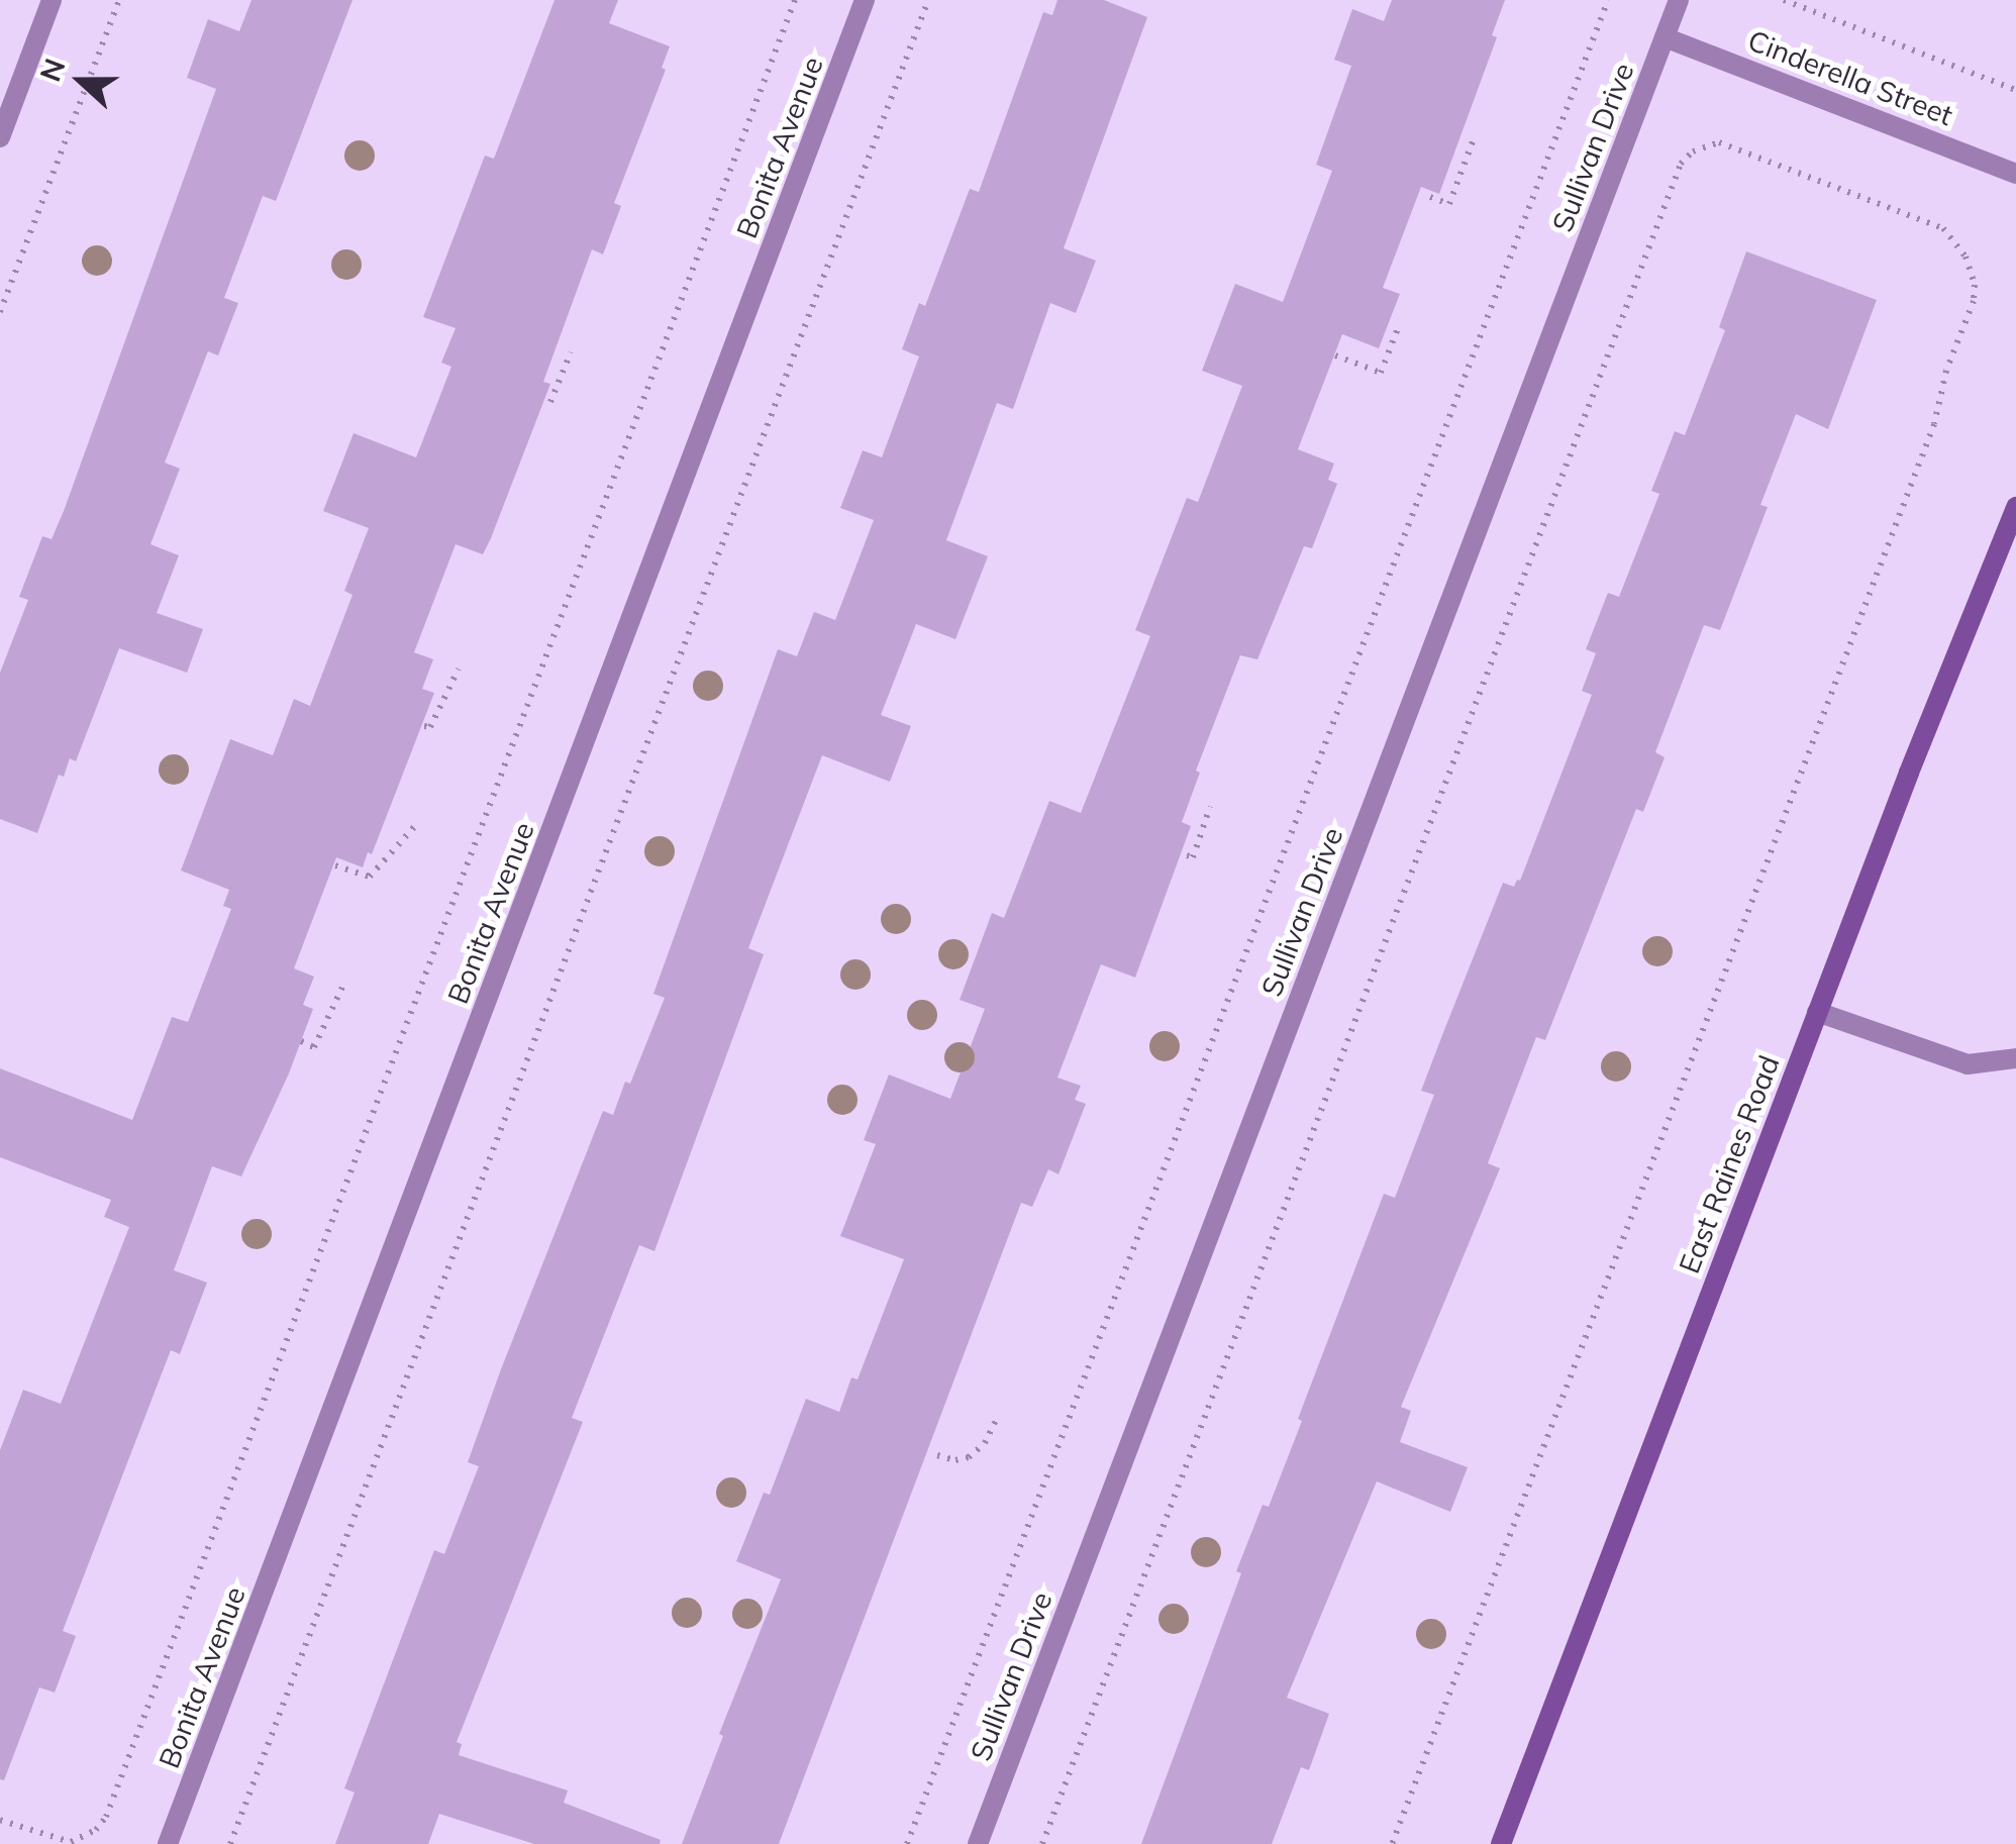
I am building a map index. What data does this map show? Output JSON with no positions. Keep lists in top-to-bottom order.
{
  "streets": {
    "main road": ["East Raines Road"],
    "street": ["Cinderella Street", "Bonita Avenue", "Sullivan Drive"]
  },
  "crossings": [
    ["Cinderella Street", "Sullivan Drive"]
  ],
  "north": "left"
}
